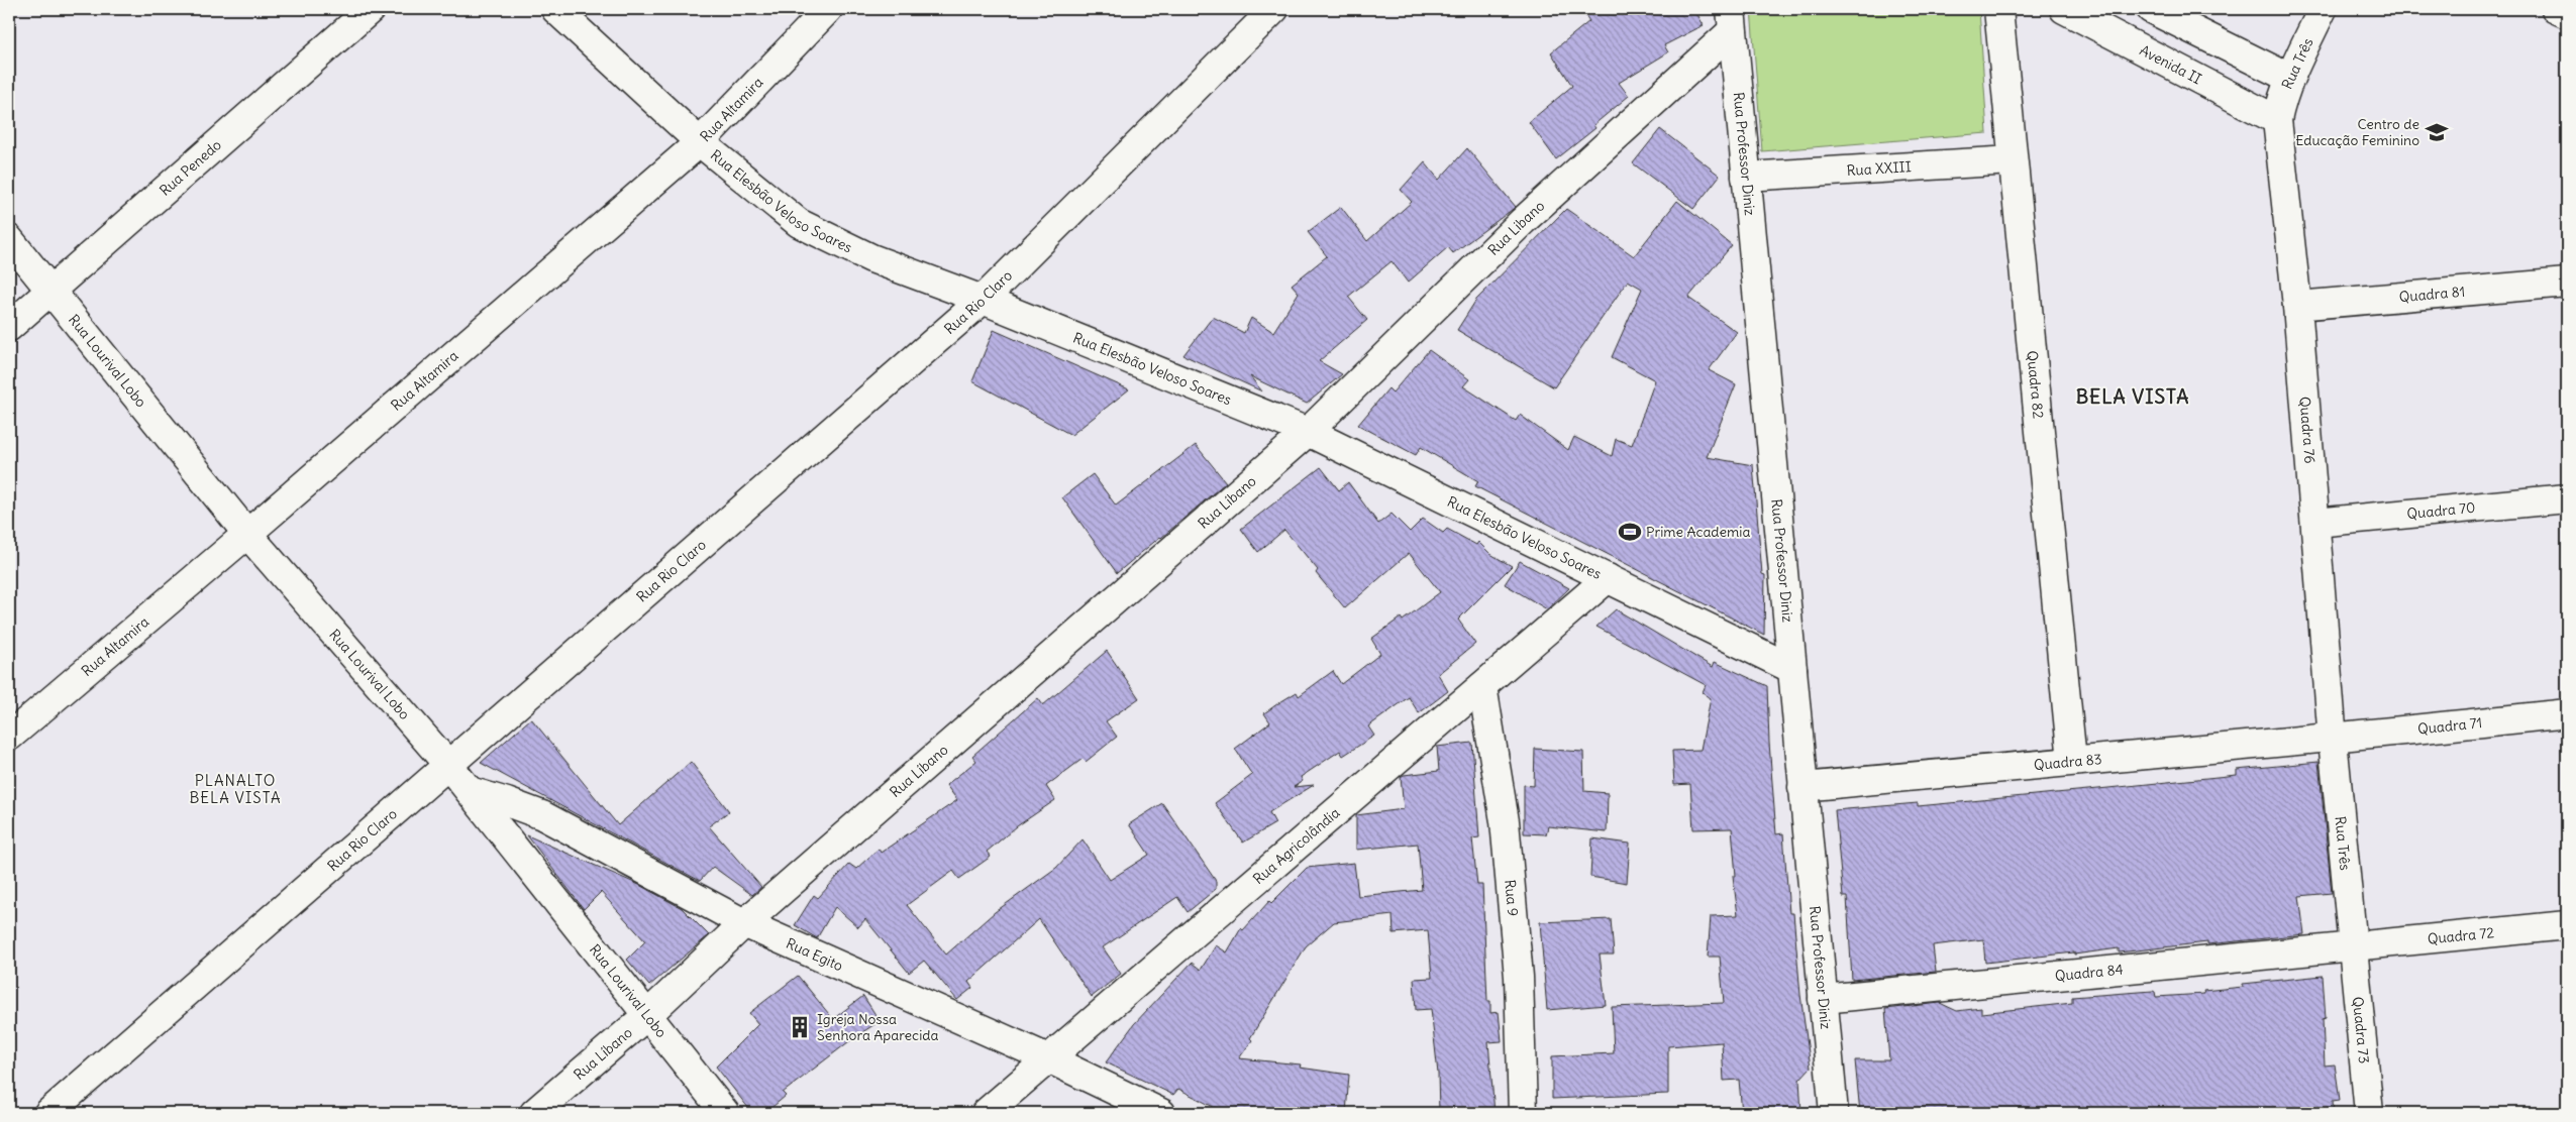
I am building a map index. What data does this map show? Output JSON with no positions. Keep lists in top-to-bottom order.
{
  "streets": {
    "street": [
      "Rua Três",
      "Avenida II",
      "Rua Altamira",
      "Rua Professor Diniz",
      "Rua Penedo",
      "Rua XXIII",
      "Rua Elesbão Veloso Soares",
      "Rua Libano",
      "Quadra 81",
      "Rua Rio Claro",
      "Rua Lourival Lobo",
      "Quadra 82",
      "Quadra 76",
      "Rua Líbano",
      "Quadra 70",
      "Quadra 71",
      "Quadra 83",
      "Rua Agricolândia",
      "Rua 9",
      "Quadra 72",
      "Rua Egito",
      "Quadra 84",
      "Quadra 73"
    ]
  },
  "crossings": [
    ["Rua Três", "Avenida II"],
    ["Rua Três", "Quadra 76"],
    ["Rua Três", "Quadra 71"],
    ["Rua Três", "Quadra 83"],
    ["Rua Três", "Quadra 72"],
    ["Rua Três", "Quadra 84"],
    ["Rua Três", "Quadra 73"],
    ["Avenida II", "Quadra 76"],
    ["Rua Altamira", "Rua Elesbão Veloso Soares"],
    ["Rua Altamira", "Rua Lourival Lobo"],
    ["Rua Professor Diniz", "Rua XXIII"],
    ["Rua Professor Diniz", "Rua Elesbão Veloso Soares"],
    ["Rua Professor Diniz", "Rua Libano"],
    ["Rua Professor Diniz", "Quadra 83"],
    ["Rua Professor Diniz", "Quadra 84"],
    ["Rua Penedo", "Rua Lourival Lobo"],
    ["Rua XXIII", "Quadra 82"],
    ["Rua Elesbão Veloso Soares", "Rua Libano"],
    ["Rua Elesbão Veloso Soares", "Rua Rio Claro"],
    ["Rua Elesbão Veloso Soares", "Rua Líbano"],
    ["Rua Elesbão Veloso Soares", "Rua Agricolândia"],
    ["Rua Libano", "Rua Líbano"],
    ["Quadra 81", "Quadra 76"],
    ["Rua Rio Claro", "Rua Lourival Lobo"],
    ["Rua Lourival Lobo", "Rua Líbano"],
    ["Rua Lourival Lobo", "Rua Egito"],
    ["Quadra 82", "Quadra 83"],
    ["Quadra 76", "Quadra 70"],
    ["Quadra 76", "Quadra 71"],
    ["Quadra 76", "Quadra 83"],
    ["Rua Líbano", "Rua Egito"],
    ["Quadra 71", "Quadra 83"],
    ["Rua Agricolândia", "Rua 9"],
    ["Rua Agricolândia", "Rua Egito"],
    ["Quadra 72", "Quadra 84"],
    ["Quadra 72", "Quadra 73"],
    ["Quadra 84", "Quadra 73"]
  ],
  "districts": ["BELA VISTA", "PLANALTO BELA VISTA"],
  "places": {
    "school or university": ["Centro de Educação Feminino"],
    "sports": ["Prime Academia"],
    "building": ["Igreja Nossa Senhora Aparecida"]
  }
}
